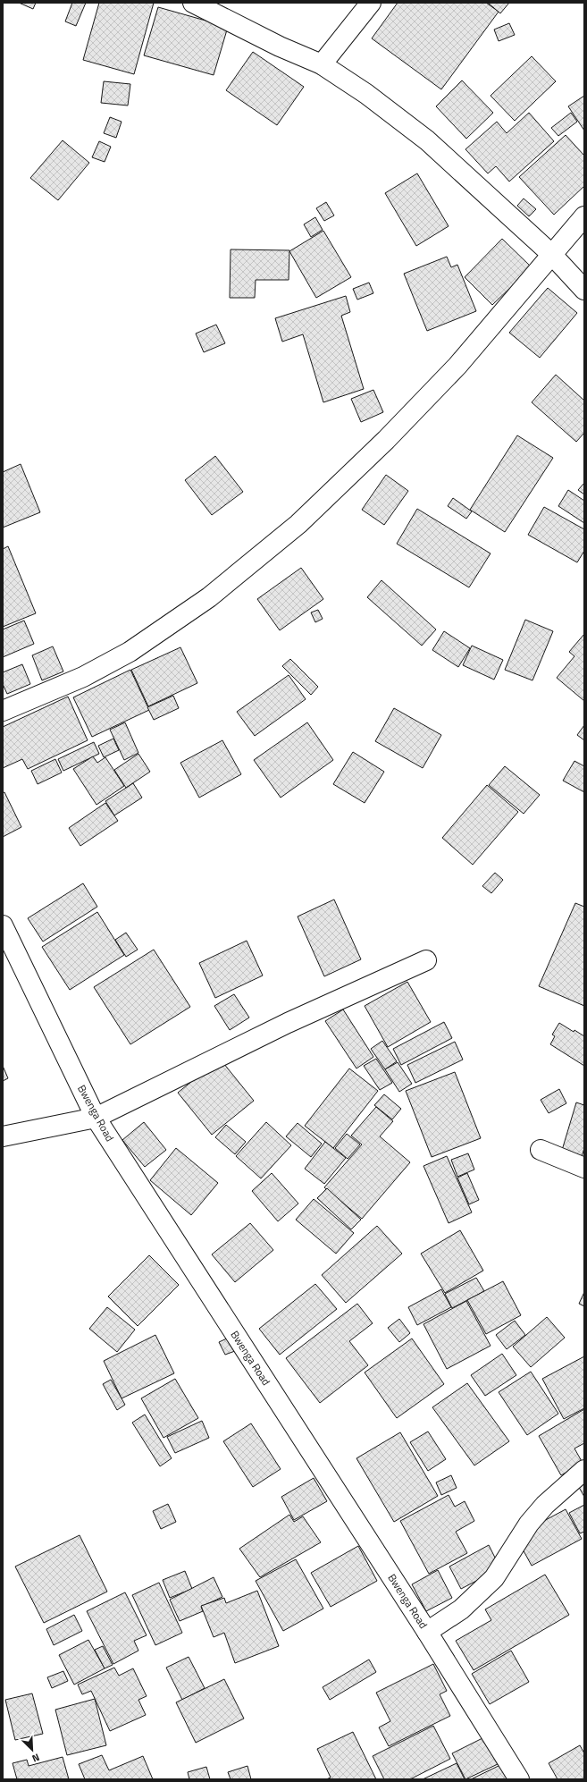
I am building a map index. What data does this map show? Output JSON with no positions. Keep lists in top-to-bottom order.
{
  "streets": {
    "street": ["Bwenga Road"]
  },
  "north": "bottom right"
}
